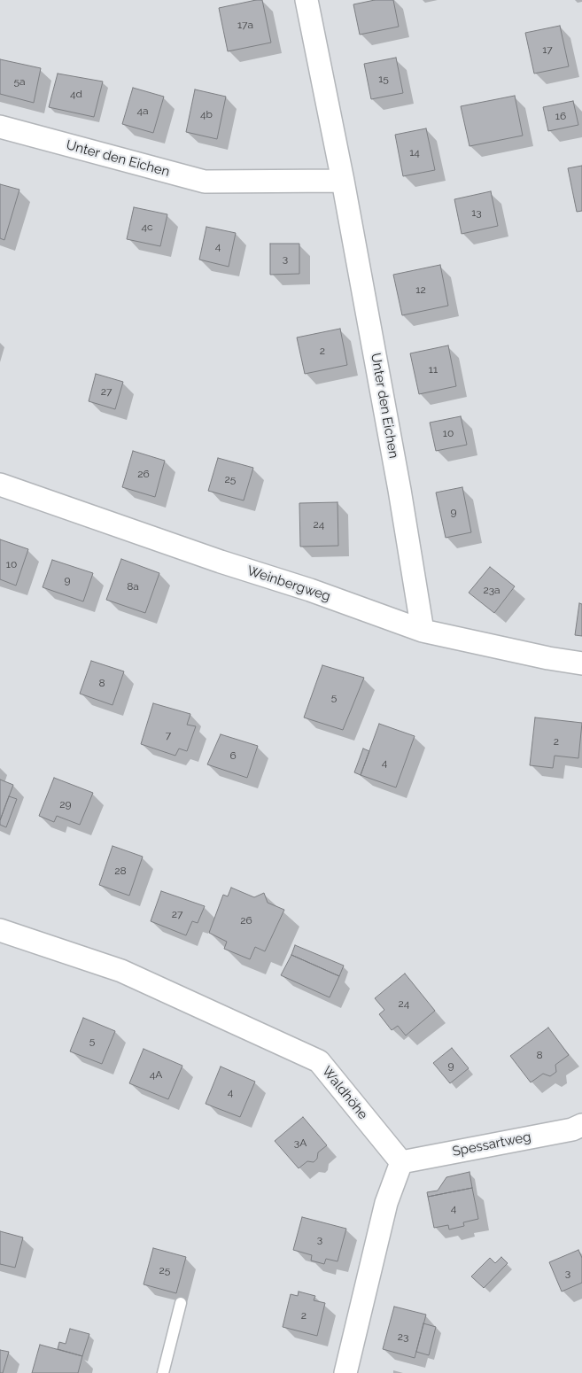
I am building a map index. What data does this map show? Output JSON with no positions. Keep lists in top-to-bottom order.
{
  "streets": {
    "street": [
      "Unter den Eichen",
      "Weinbergweg",
      "Waldhöhe",
      "Spessartweg"
    ]
  },
  "crossings": [
    ["Unter den Eichen", "Weinbergweg"],
    ["Waldhöhe", "Spessartweg"]
  ],
  "house_numbers": [
    "17a",
    "17",
    "15",
    "5a",
    "4d",
    "4a",
    "4b",
    "16",
    "14",
    "13",
    "4c",
    "4",
    "3",
    "12",
    "2",
    "11",
    "27",
    "10",
    "26",
    "25",
    "9",
    "24",
    "10",
    "9",
    "8a",
    "23a",
    "8",
    "5",
    "7",
    "2",
    "6",
    "4",
    "29",
    "28",
    "27",
    "26",
    "24",
    "5",
    "8",
    "9",
    "4A",
    "4",
    "3A",
    "4",
    "3",
    "25",
    "3",
    "2",
    "23"
  ]
}
